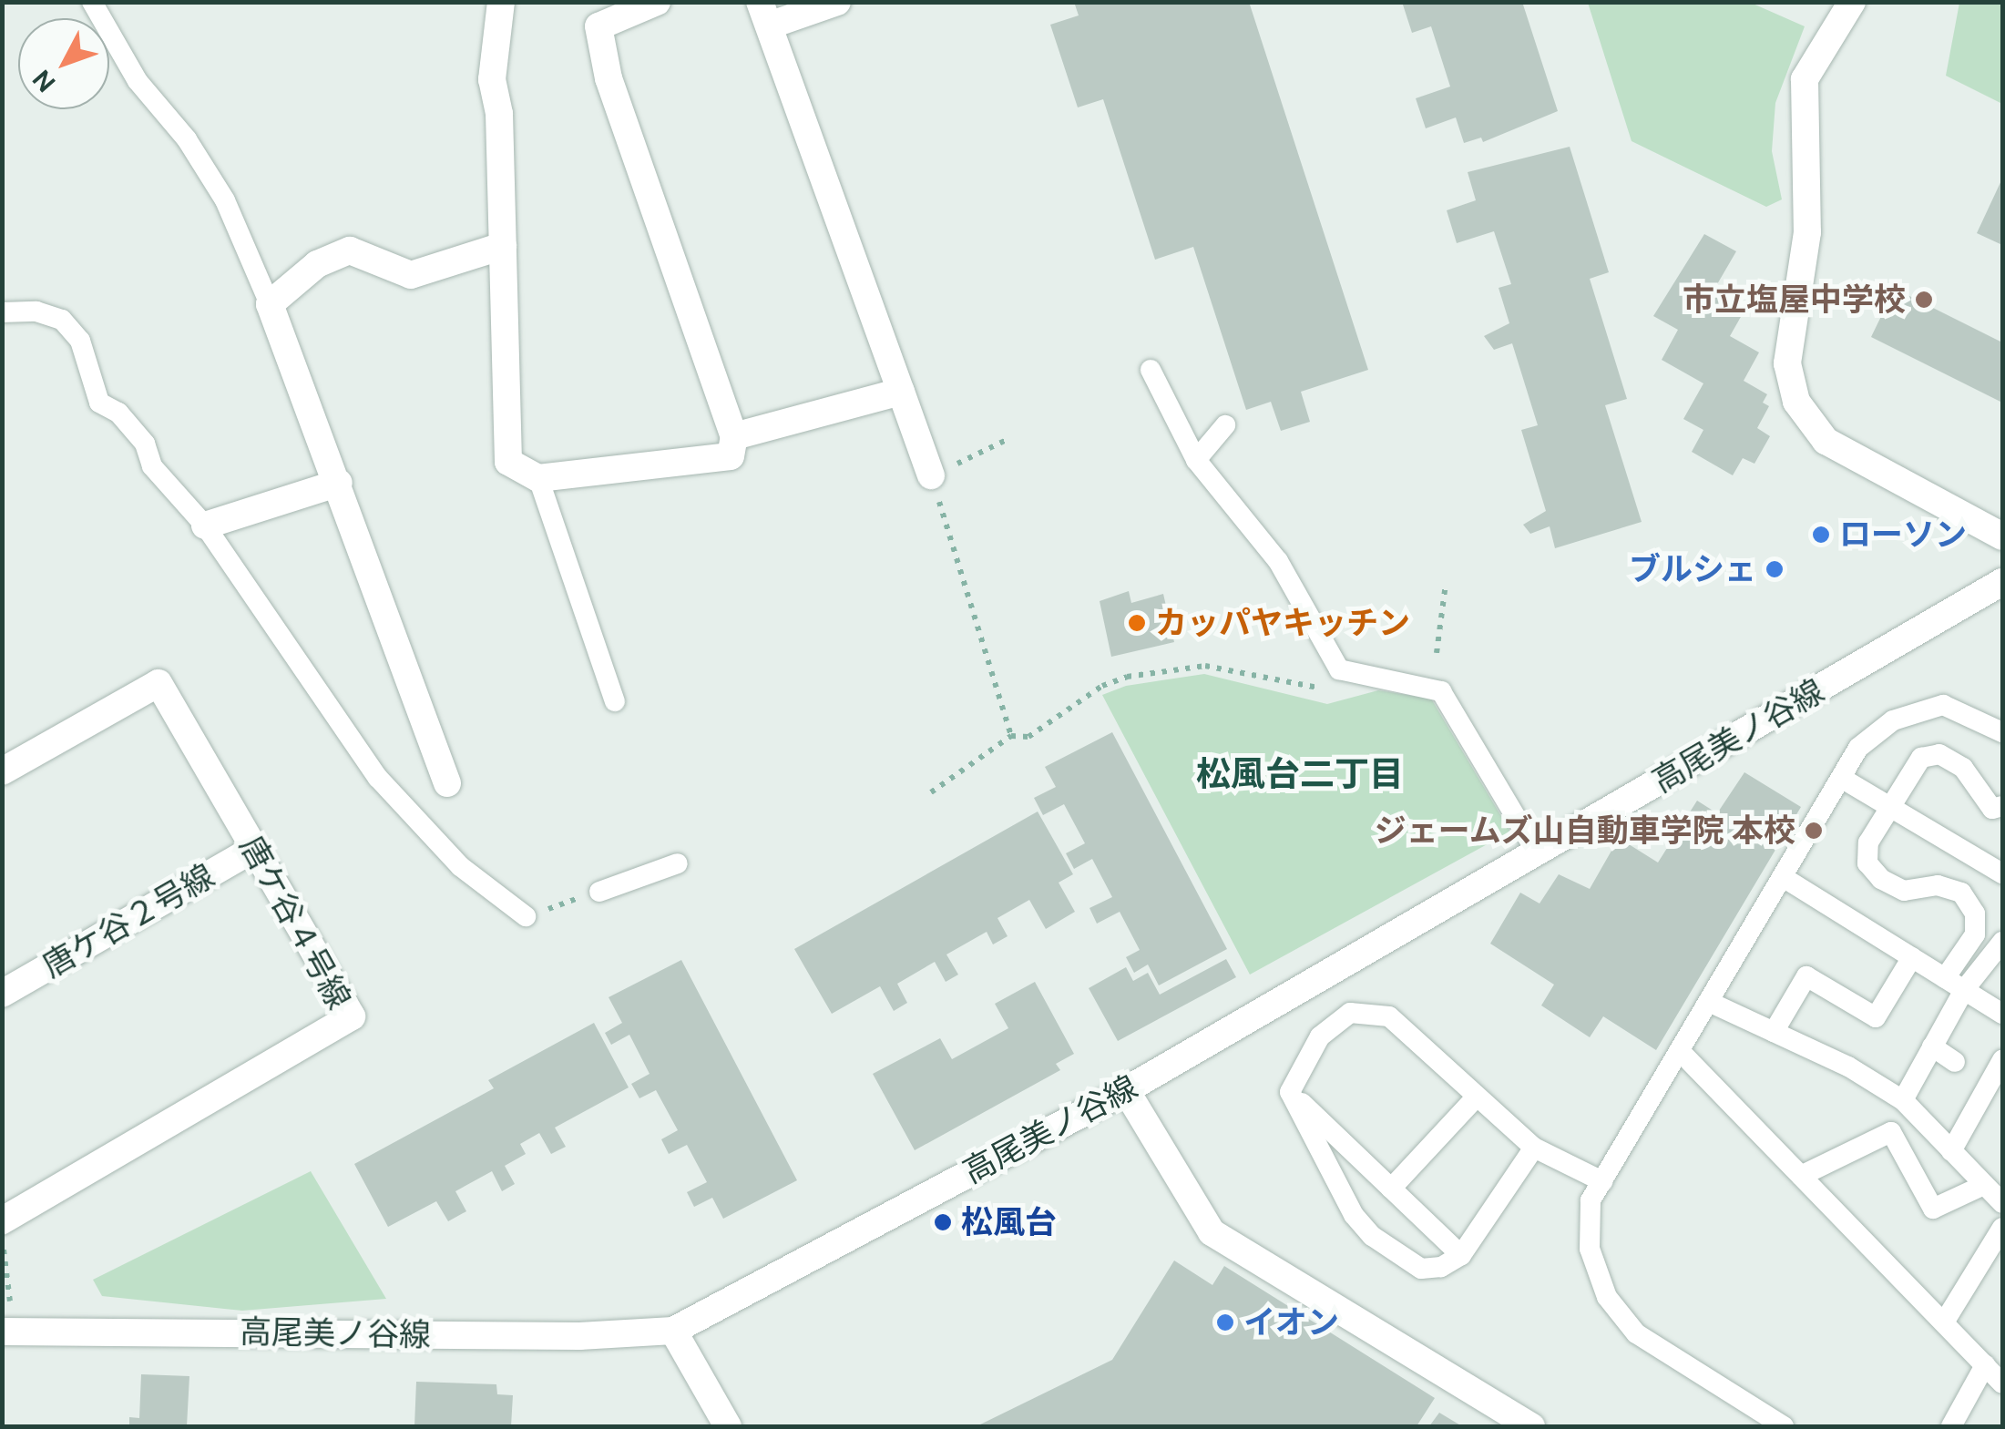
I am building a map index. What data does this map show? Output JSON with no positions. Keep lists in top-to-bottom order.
{
  "streets": {
    "street": ["高尾美ノ谷線", "唐ケ谷２号線", "唐ケ谷４号線"]
  },
  "crossings": [
    ["唐ケ谷２号線", "唐ケ谷４号線"]
  ],
  "districts": ["松風台二丁目"],
  "places": [
    "市立塩屋中学校",
    "ローソン",
    "ブルシェ",
    "カッパヤキッチン",
    "ジェームズ山自動車学院 本校",
    "松風台",
    "イオン"
  ],
  "north": "bottom left"
}
